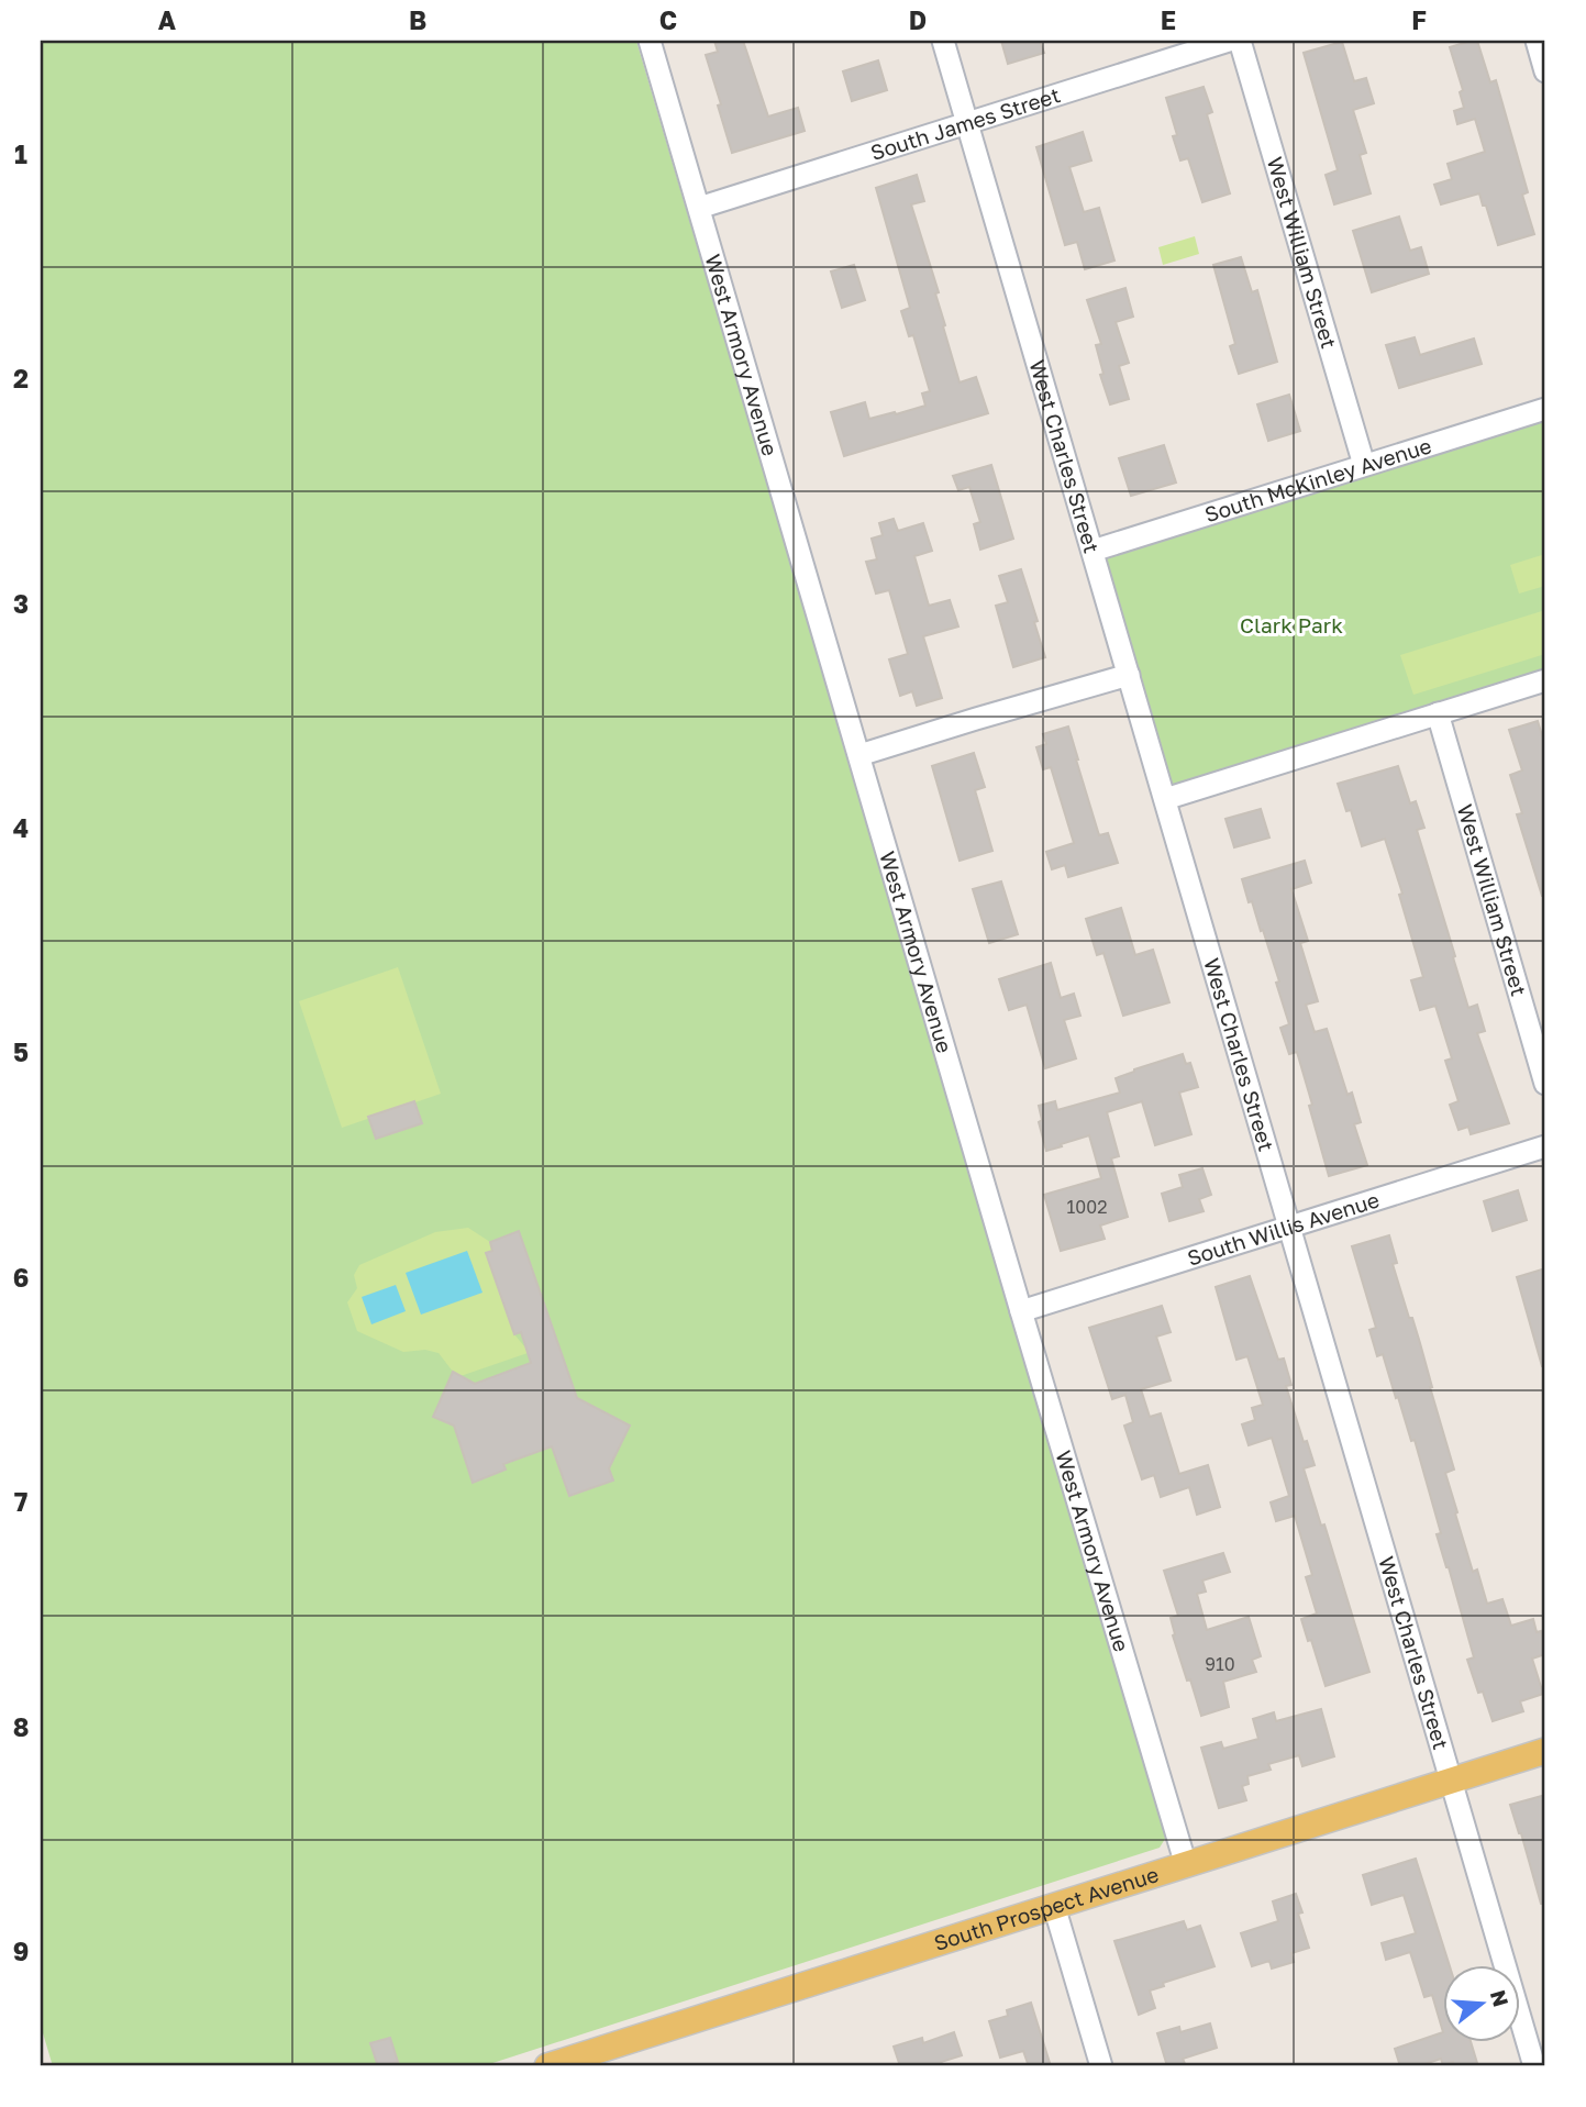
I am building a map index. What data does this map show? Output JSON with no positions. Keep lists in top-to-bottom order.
{
  "streets": {
    "main road": ["South Prospect Avenue"],
    "street": [
      "South James Street",
      "West William Street",
      "West Armory Avenue",
      "West Charles Street",
      "South McKinley Avenue",
      "South Willis Avenue"
    ]
  },
  "crossings": [
    ["South James Street", "West Armory Avenue"],
    ["South James Street", "West Charles Street"],
    ["West William Street", "South McKinley Avenue"],
    ["West Armory Avenue", "South Willis Avenue"],
    ["West Armory Avenue", "South Prospect Avenue"],
    ["West Charles Street", "South McKinley Avenue"],
    ["West Charles Street", "South Willis Avenue"],
    ["West Charles Street", "South Prospect Avenue"]
  ],
  "parks": ["Clark Park"],
  "house_numbers": ["1002", "910"],
  "north": "right",
  "grid": {
    "columns": [
      "A",
      "B",
      "C",
      "D",
      "E",
      "F"
    ],
    "rows": [
      "1",
      "2",
      "3",
      "4",
      "5",
      "6",
      "7",
      "8",
      "9"
    ]
  }
}
